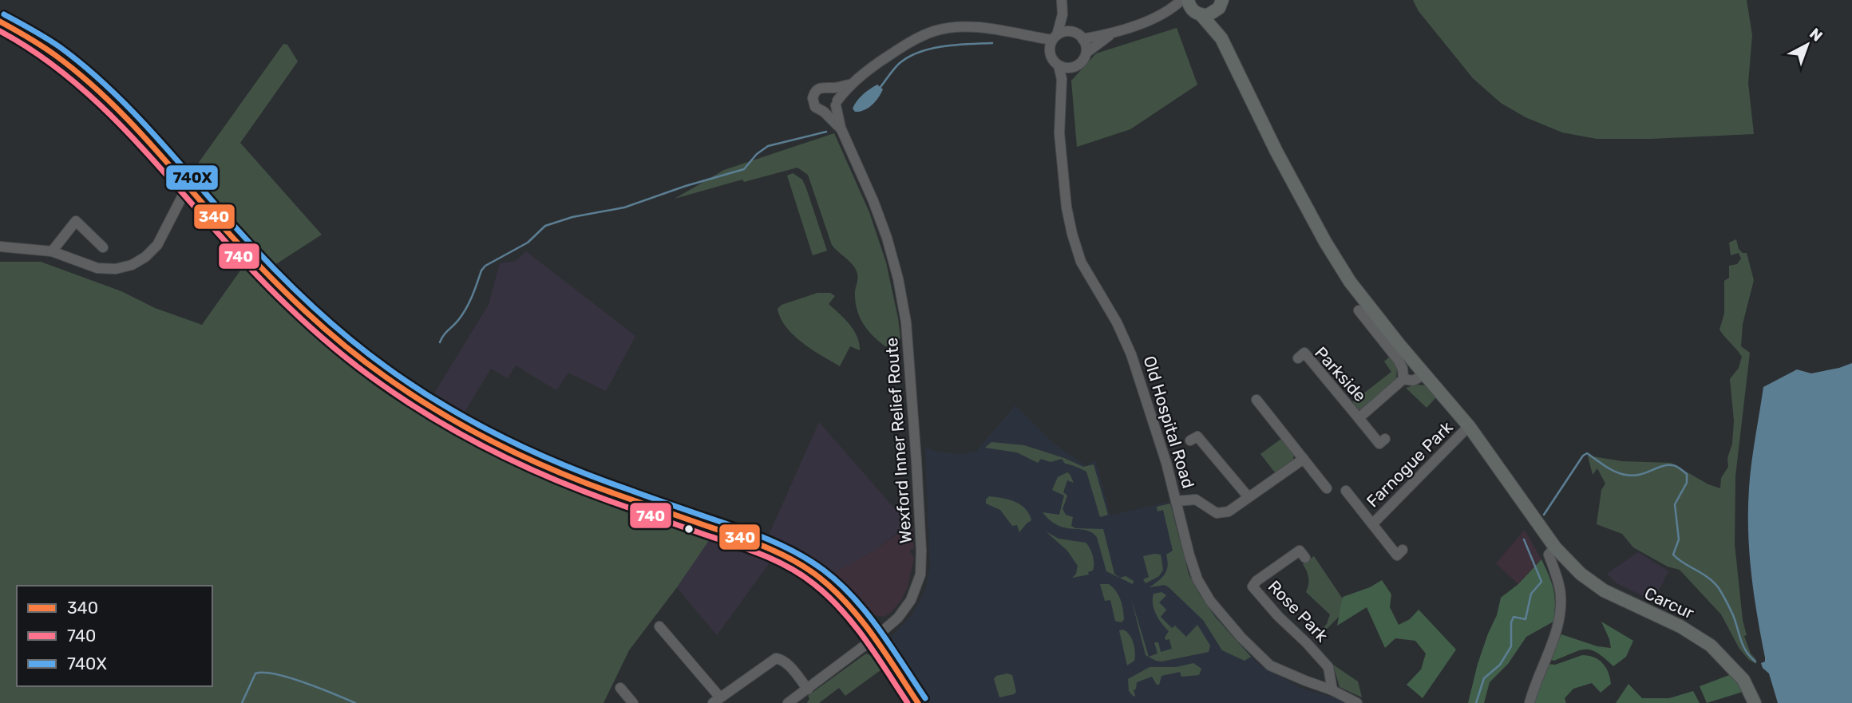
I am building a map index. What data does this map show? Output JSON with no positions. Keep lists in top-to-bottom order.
{
  "streets": {
    "main road": ["Carcur"],
    "street": [
      "Parkside",
      "Old Hospital Road",
      "Wexford Inner Relief Route",
      "Farnogue Park",
      "Rose Park"
    ]
  },
  "crossings": [
    ["Parkside", "Carcur"],
    ["Old Hospital Road", "Rose Park"],
    ["Farnogue Park", "Carcur"]
  ],
  "lines": ["transit line 740X", "transit line 340", "transit line 740"],
  "legend": ["340", "740", "740X"],
  "north": "top right"
}
